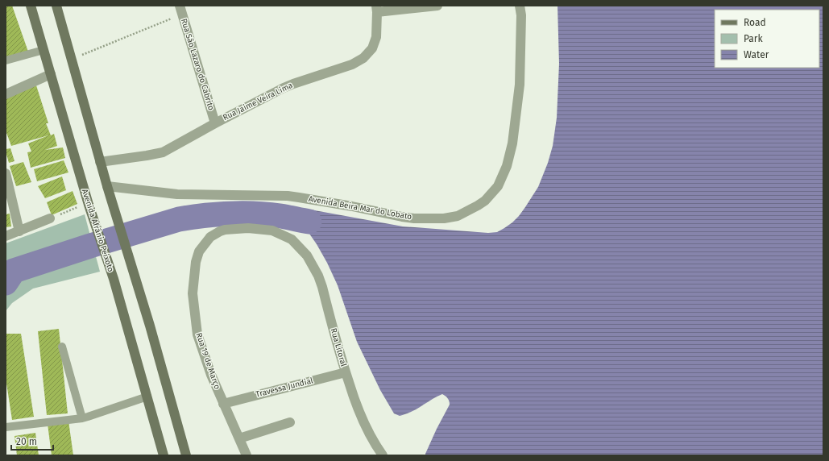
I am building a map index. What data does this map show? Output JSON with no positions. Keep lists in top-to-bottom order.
{
  "streets": {
    "main road": ["Avenida Afrânio Peixoto"],
    "street": [
      "Rua São Lazaro do Cabrito",
      "Rua Jaime Veira Lima",
      "Avenida Beira Mar do Lobato",
      "Rua Litoral",
      "Rua 19 de Março",
      "Travessa Jundial"
    ]
  },
  "crossings": [
    ["Rua São Lazaro do Cabrito", "Rua Jaime Veira Lima"],
    ["Rua Litoral", "Rua 19 de Março"],
    ["Rua Litoral", "Travessa Jundial"],
    ["Rua 19 de Março", "Travessa Jundial"]
  ],
  "legend": ["Road", "Park", "Water"],
  "scale_bar": "20 m"
}
